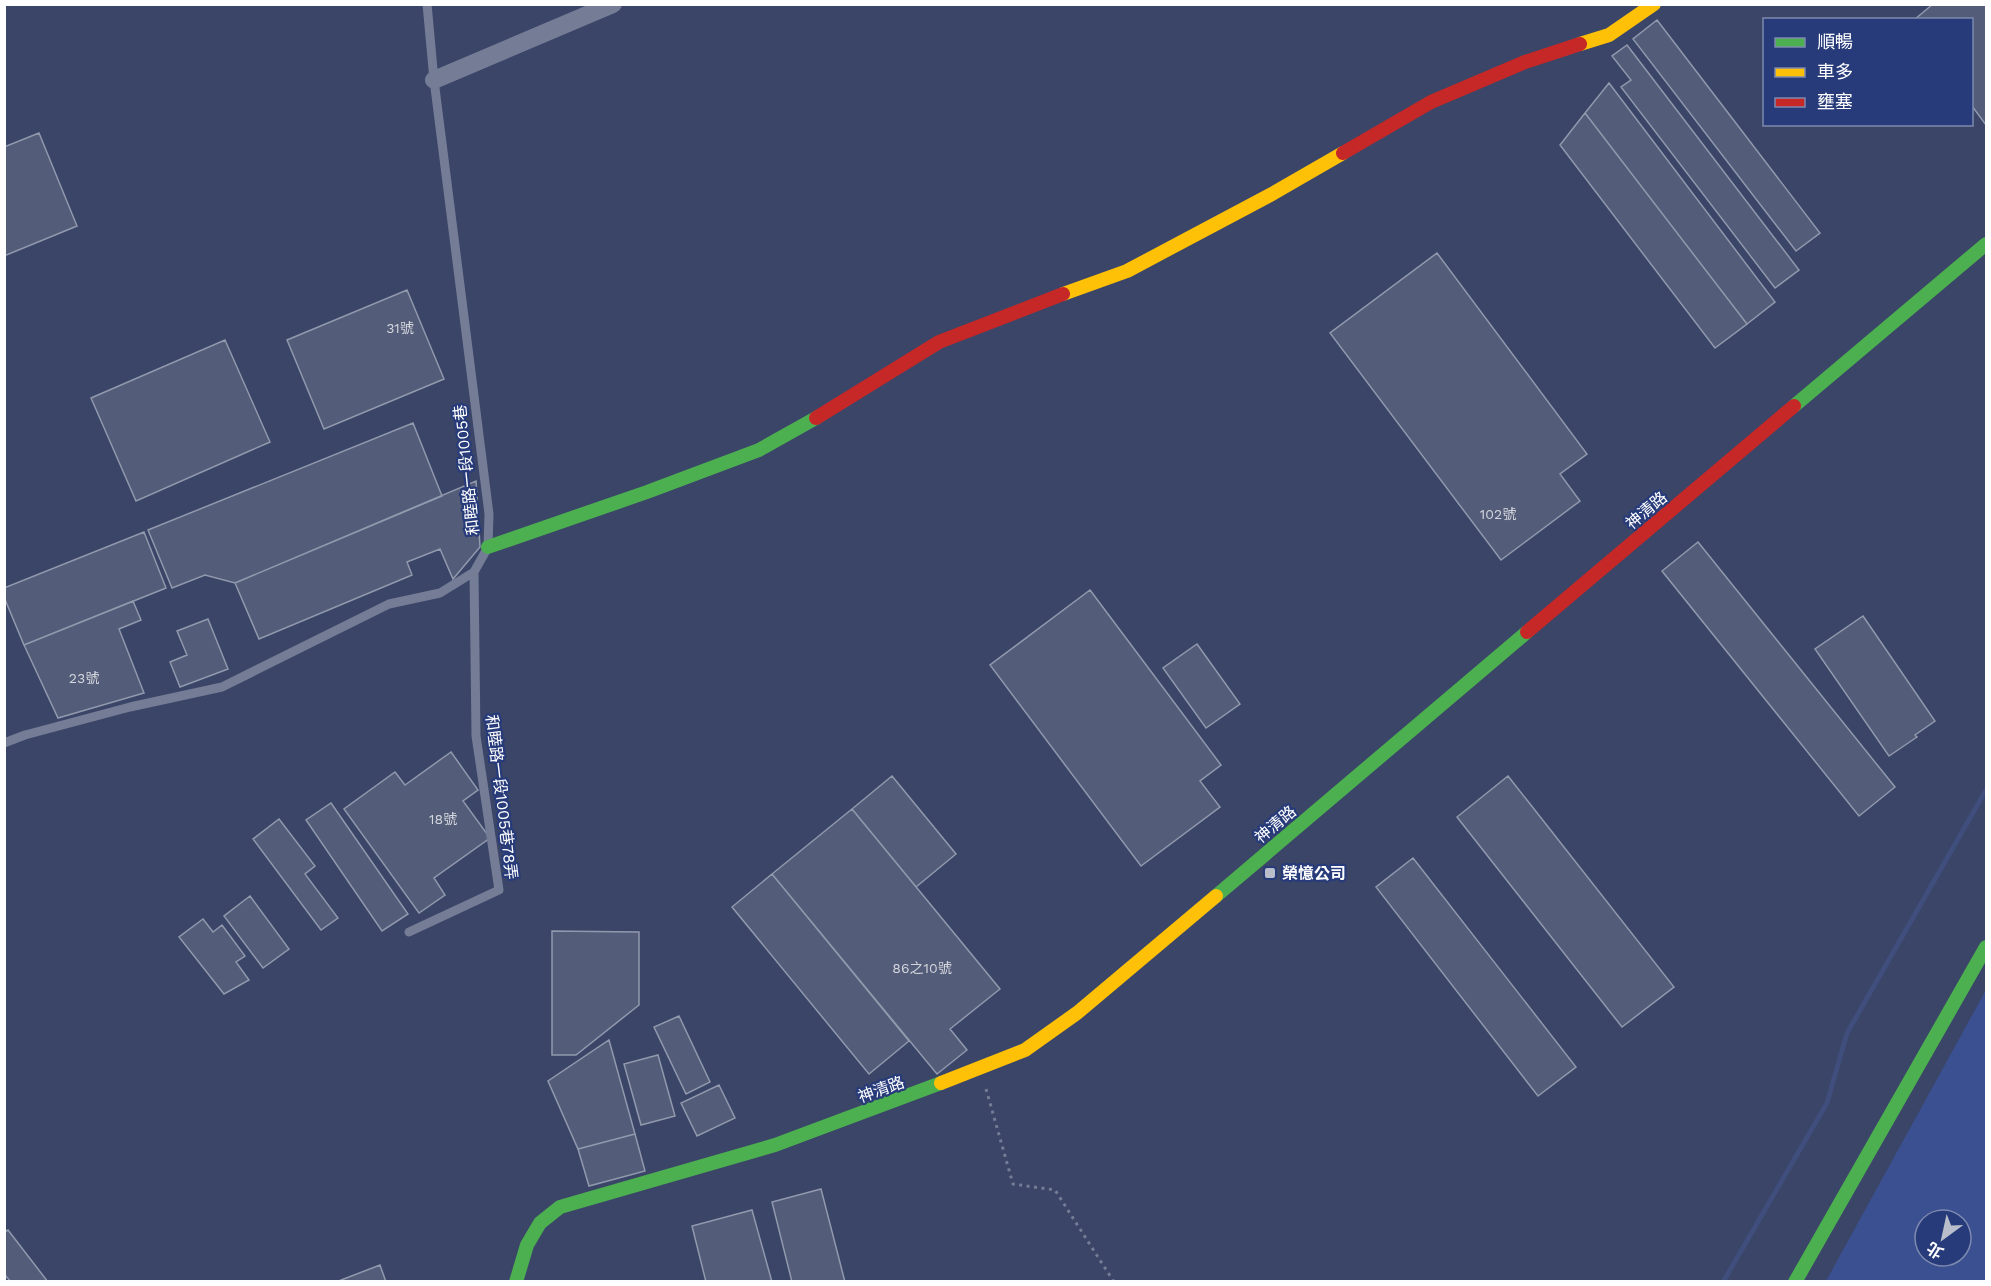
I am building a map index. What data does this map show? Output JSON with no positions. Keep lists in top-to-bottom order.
{
  "streets": {
    "street": ["神清路"],
    "lane": ["和睦路一段1005巷", "和睦路一段1005巷78弄"]
  },
  "crossings": [
    ["和睦路一段1005巷", "和睦路一段1005巷78弄"]
  ],
  "places": {
    "transit": ["榮憶公司"]
  },
  "house_numbers": [
    "31號",
    "102號",
    "23號",
    "18號",
    "86之10號"
  ],
  "legend": ["順暢", "車多", "壅塞"],
  "north": "bottom left"
}
